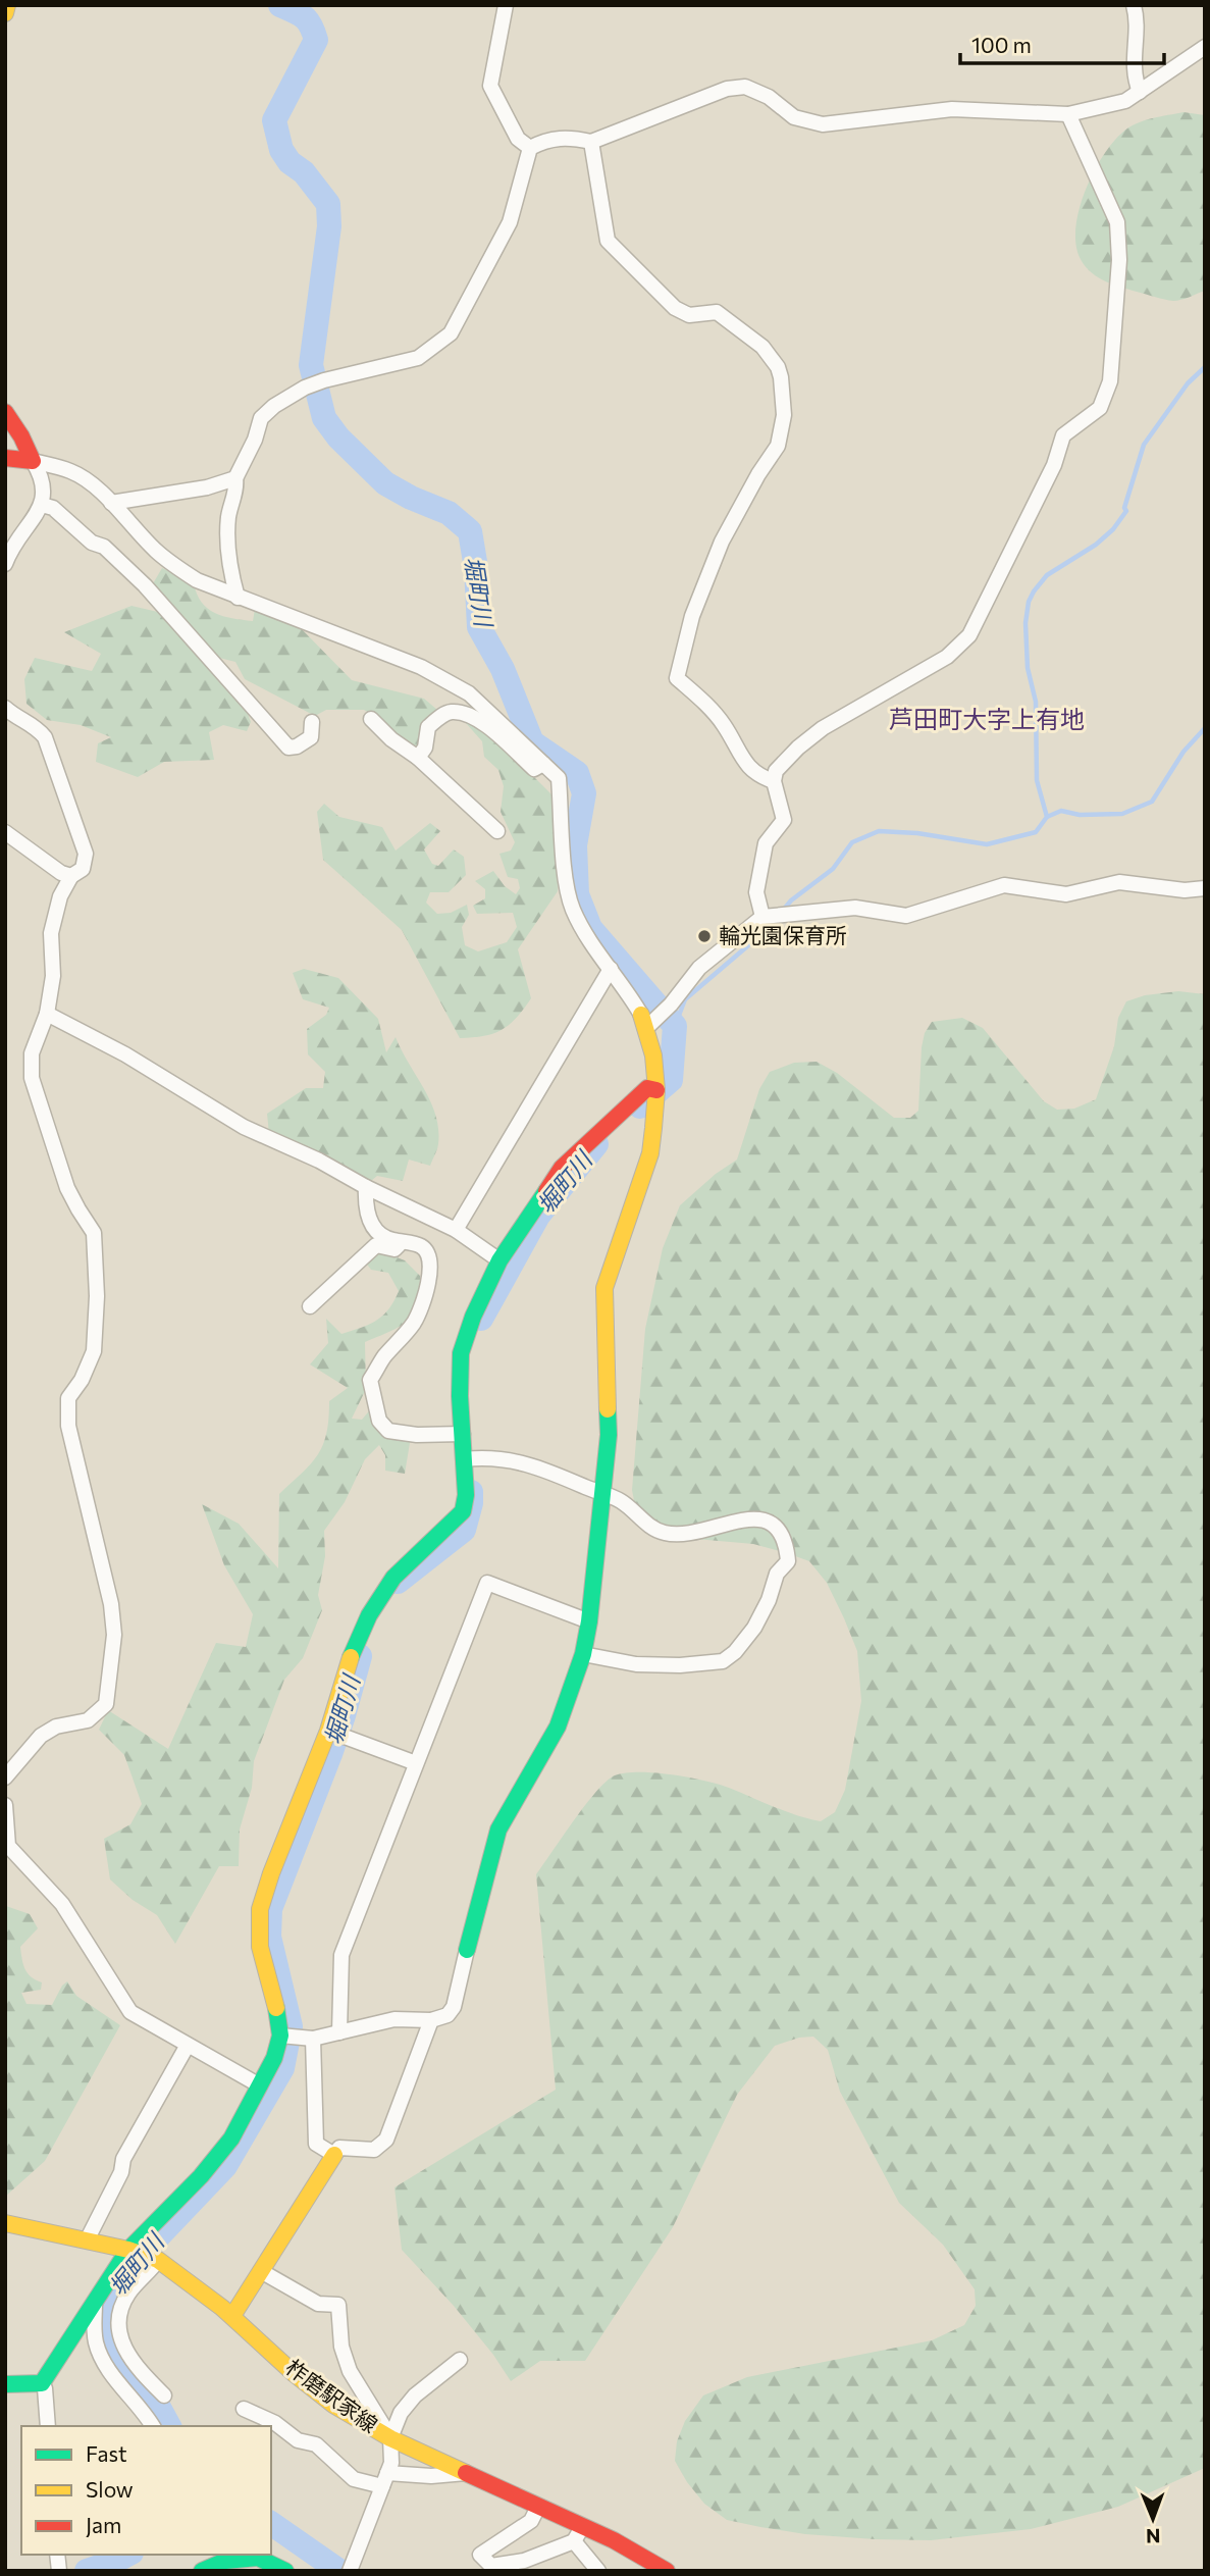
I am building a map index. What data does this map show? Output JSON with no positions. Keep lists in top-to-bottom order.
{
  "streets": {
    "street": ["柞磨駅家線"]
  },
  "districts": ["芦田町大字上有地"],
  "water": ["堀町川"],
  "places": ["輪光園保育所"],
  "legend": ["Fast", "Slow", "Jam"],
  "scale_bar": "100 m",
  "north": "bottom"
}
